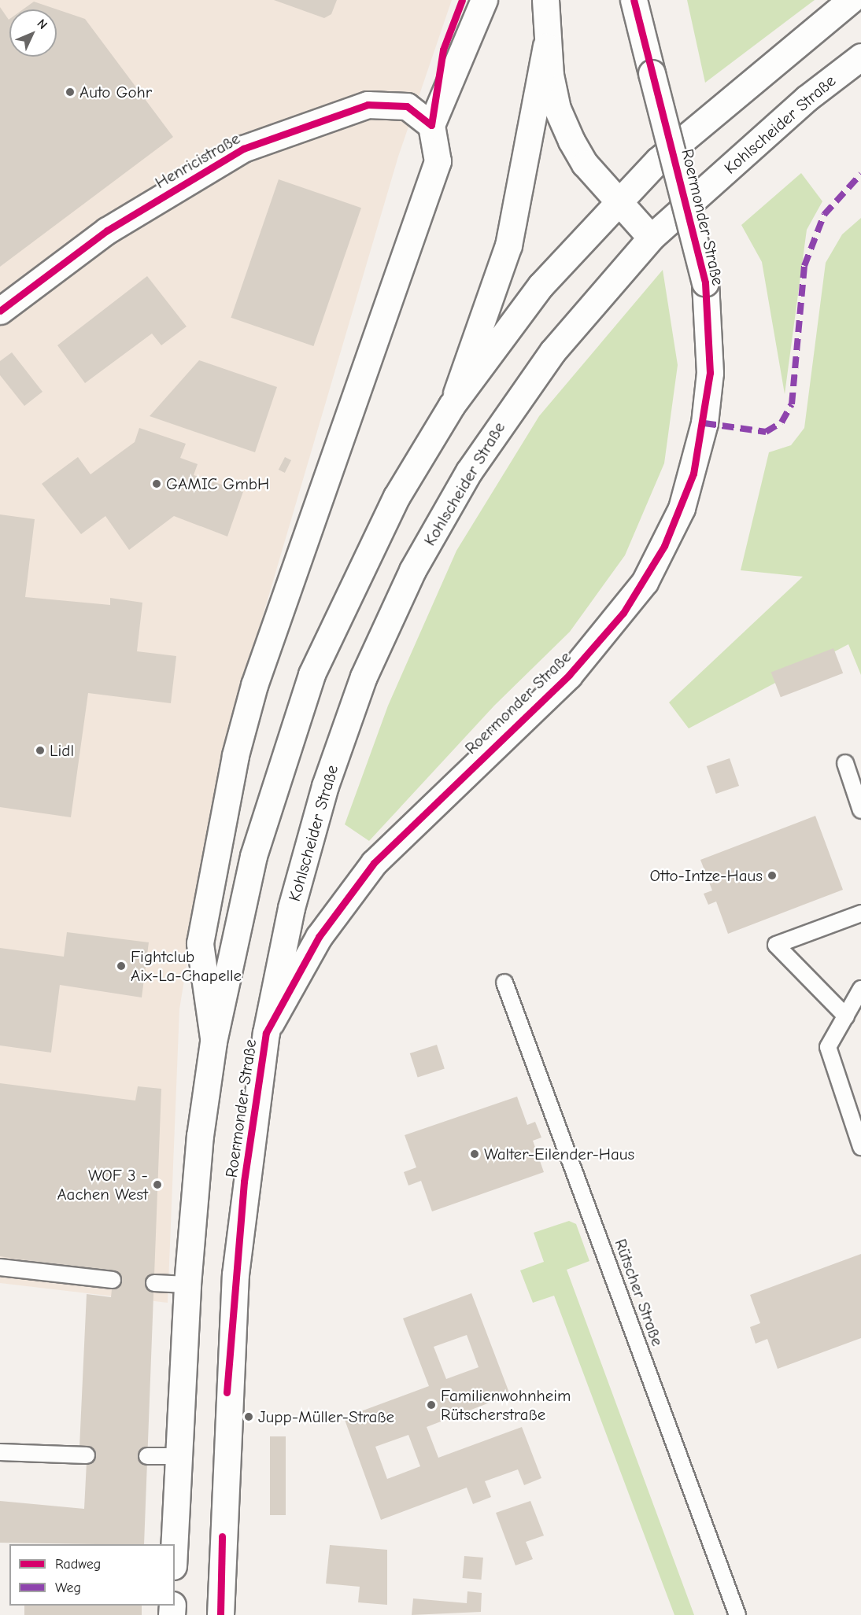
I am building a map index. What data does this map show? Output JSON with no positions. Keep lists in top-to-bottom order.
{
  "streets": {
    "main road": ["Kohlscheider Straße", "Henricistraße", "Roermonder Straße"],
    "lane": ["Rütscher Straße"]
  },
  "crossings": [
    ["Kohlscheider Straße", "Roermonder Straße"]
  ],
  "places": [
    "Auto Gohr",
    "GAMIC GmbH",
    "Lidl",
    "Otto-Intze-Haus",
    "Fightclub Aix-La-Chapelle",
    "Walter-Eilender-Haus",
    "WOF 3 - Aachen West",
    "Familienwohnheim Rütscherstraße",
    "Jupp-Müller-Straße"
  ],
  "legend": ["Radweg", "Weg"],
  "north": "top right"
}
